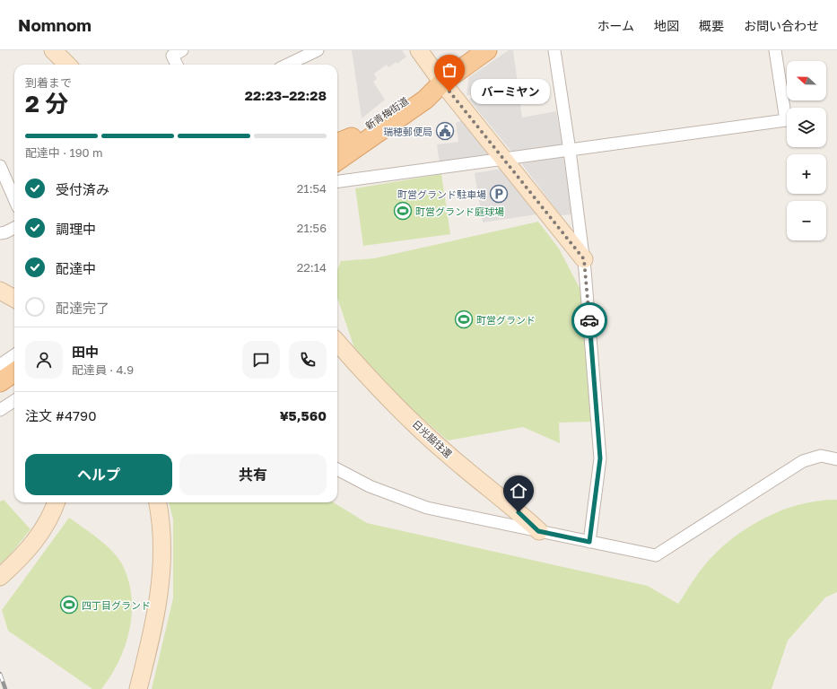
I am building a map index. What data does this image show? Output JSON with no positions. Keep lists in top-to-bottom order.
{
  "streets": {
    "main road": ["新青梅街道"],
    "street": ["日光脇往還"]
  },
  "places": {
    "other": ["バーミヤン"],
    "public building": ["瑞穂郵便局"],
    "parking": ["町営グランド駐車場"],
    "sports": ["町営グランド庭球場", "町営グランド", "四丁目グランド"]
  },
  "north": "left",
  "page": {
    "header": "Nomnom",
    "nav": [
      "ホーム",
      "地図",
      "概要",
      "お問い合わせ"
    ],
    "map_buttons": ["+", "−"],
    "heading": ["2 分", "到着まで", "22:23–22:28"],
    "panel": [
      "田中",
      "配達員 · 4.9",
      "注文 #4790",
      "¥5,560"
    ],
    "bubble": "バーミヤン",
    "bar": "配達中 · 190 m",
    "list": [
      ["受付済み", "21:54"],
      ["調理中", "21:56"],
      ["配達中", "22:14"],
      "配達完了"
    ],
    "buttons": ["ヘルプ", "共有"]
  }
}
